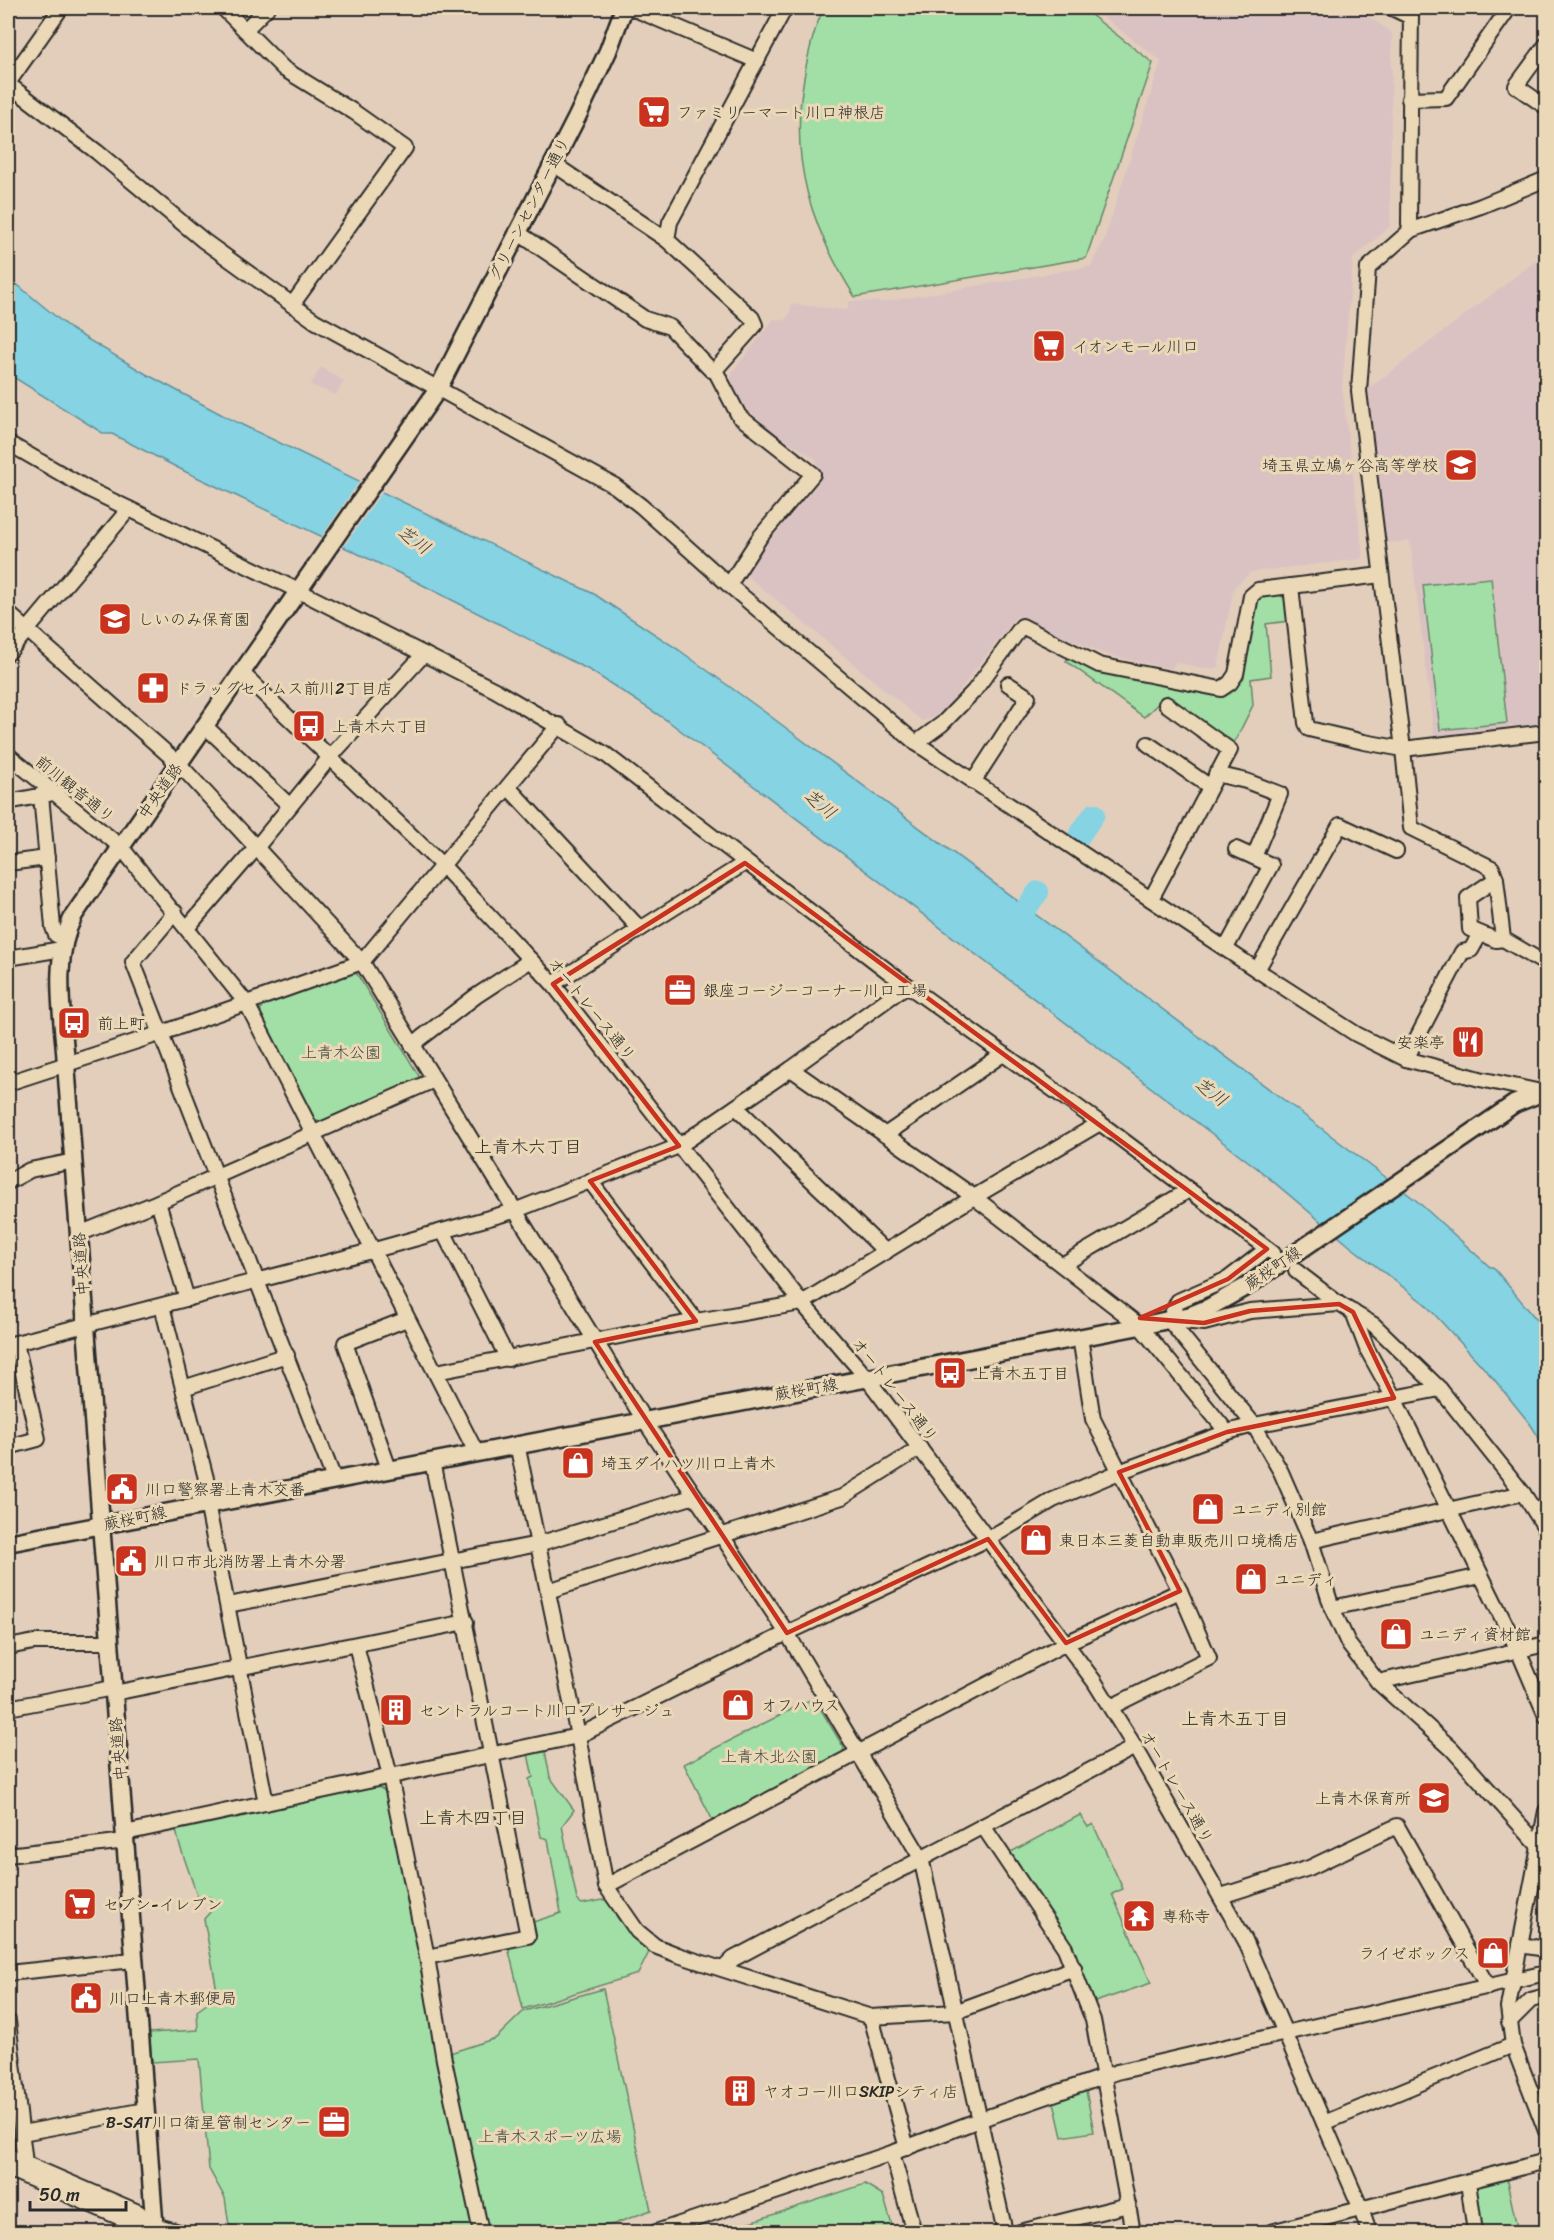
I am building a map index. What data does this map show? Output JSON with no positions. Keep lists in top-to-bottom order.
{
  "streets": {
    "main road": ["グリーンセンター通り", "中央道路", "蕨桜町線"],
    "street": ["前川観音通り", "オートレース通り"]
  },
  "crossings": [
    ["グリーンセンター通り", "中央道路"],
    ["前川観音通り", "中央道路"],
    ["前川観音通り", "蕨桜町線"],
    ["中央道路", "オートレース通り"],
    ["中央道路", "蕨桜町線"],
    ["オートレース通り", "蕨桜町線"]
  ],
  "districts": ["上青木六丁目", "上青木五丁目", "上青木四丁目"],
  "water": ["芝川"],
  "parks": ["上青木公園", "上青木北公園", "上青木スポーツ広場"],
  "places": {
    "supermarket": ["ファミリーマート川口神根店", "イオンモール川口", "セブン-イレブン"],
    "school or university": ["埼玉県立鳩ヶ谷高等学校", "しいのみ保育園", "上青木保育所"],
    "pharmacy": ["ドラッグセイムス前川2丁目店"],
    "bus stop": ["上青木六丁目", "前上町", "上青木五丁目"],
    "office": ["銀座コージーコーナー川口工場", "B-SAT川口衛星管制センター"],
    "restaurant": ["安楽亭"],
    "shop": [
      "埼玉ダイハツ川口上青木",
      "ユニディ別館",
      "東日本三菱自動車販売川口境橋店",
      "ユニディ",
      "ユニディ資材館",
      "オフハウス",
      "ライゼボックス"
    ],
    "public building": ["川口警察署上青木交番", "川口市北消防署上青木分署", "川口上青木郵便局"],
    "building": ["セントラルコート川口プレサージュ", "ヤオコー川口SKIPシティ店"],
    "temple": ["専称寺"]
  },
  "scale_bar": "50 m"
}
